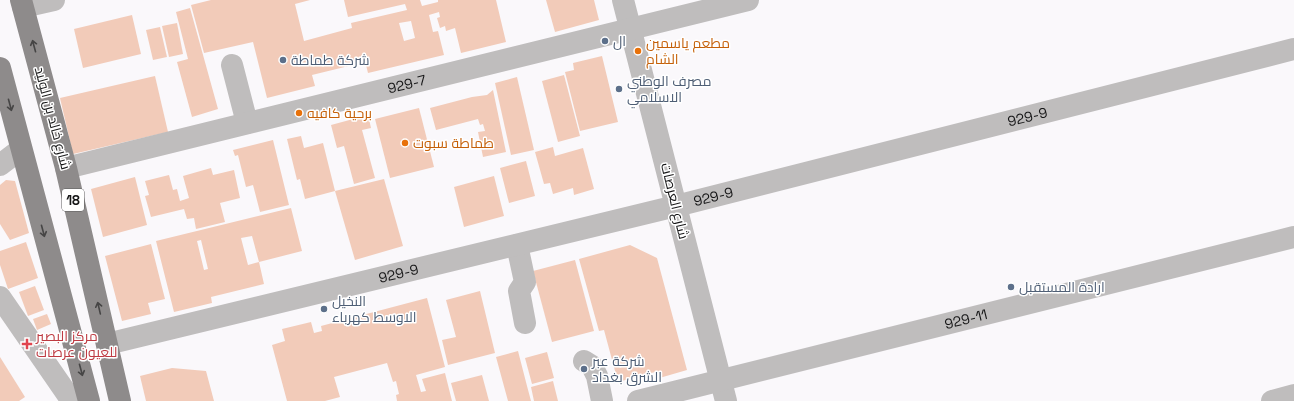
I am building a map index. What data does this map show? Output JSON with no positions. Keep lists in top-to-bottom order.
{
  "streets": {
    "main road": ["شارع خالد بن الوليد", "18"],
    "street": [
      "929-7",
      "929-9",
      "شارع العرصات",
      "929-11"
    ]
  },
  "crossings": [
    ["929-7", "شارع خالد بن الوليد"],
    ["929-7", "شارع العرصات"],
    ["929-9", "شارع خالد بن الوليد"],
    ["929-9", "شارع العرصات"],
    ["شارع العرصات", "929-11"]
  ],
  "places": {
    "other": [
      "ال",
      "مطعم ياسمين الشام",
      "شركة طماطة",
      "مصرف الوطني الاسلامي",
      "برحية كافيه",
      "طماطة سبوت",
      "ارادة المستقبل",
      "النخيل الاوسط كهرباء",
      "شركة عبر الشرق بغداد"
    ],
    "health": ["مركز البصير للعيون عرصات"]
  }
}
